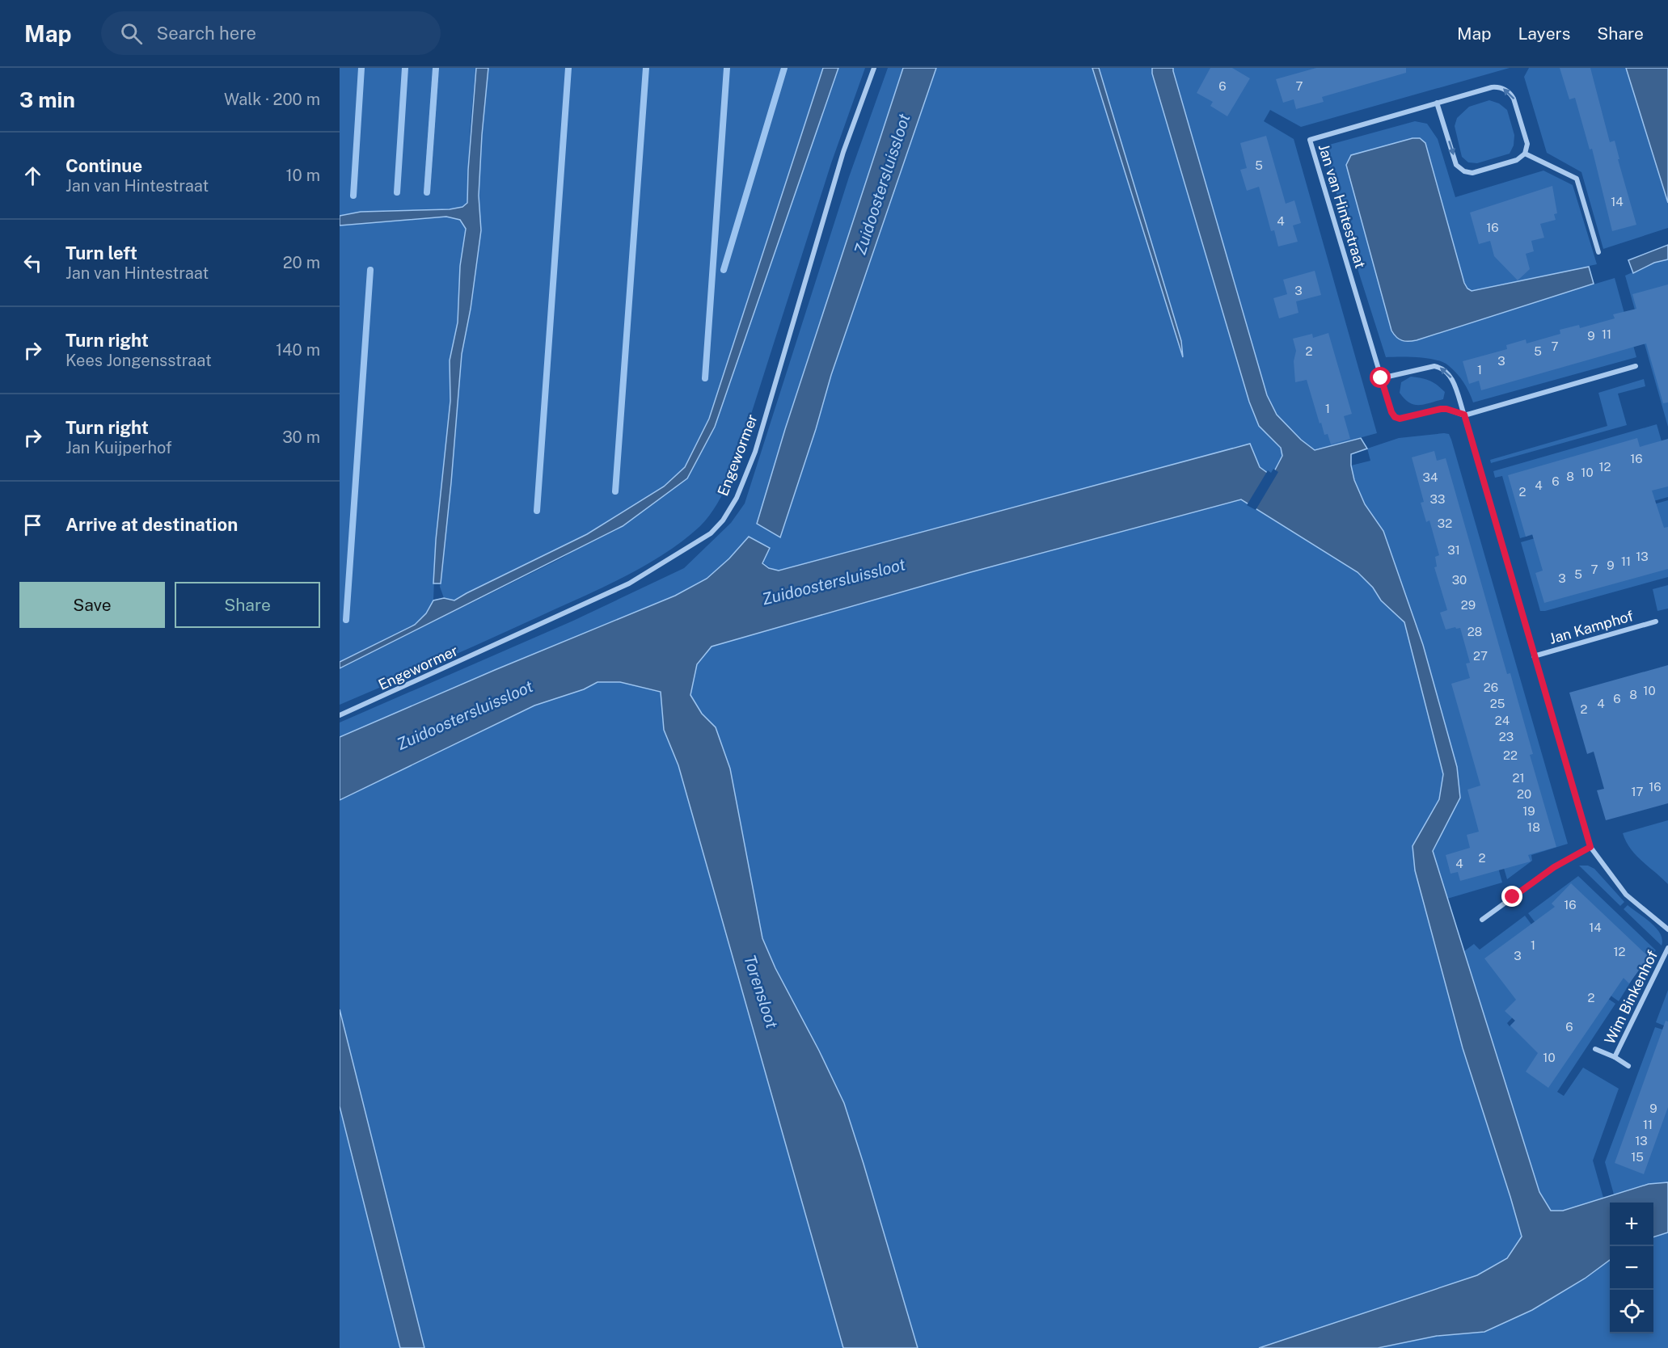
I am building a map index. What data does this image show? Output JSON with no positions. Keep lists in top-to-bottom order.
{
  "streets": {
    "street": [
      "Jan van Hintestraat",
      "Engewormer",
      "Jan Kamphof",
      "Wim Binkenhof"
    ]
  },
  "water": ["Zuidoostersluissloot", "Torensloot"],
  "house_numbers": [
    "6",
    "7",
    "5",
    "14",
    "4",
    "16",
    "3",
    "11",
    "9",
    "7",
    "2",
    "5",
    "3",
    "1",
    "1",
    "16",
    "12",
    "10",
    "8",
    "34",
    "6",
    "4",
    "2",
    "33",
    "32",
    "31",
    "13",
    "11",
    "9",
    "7",
    "5",
    "3",
    "30",
    "29",
    "28",
    "27",
    "26",
    "10",
    "8",
    "6",
    "25",
    "4",
    "2",
    "24",
    "23",
    "22",
    "21",
    "16",
    "17",
    "20",
    "19",
    "18",
    "2",
    "4",
    "16",
    "14",
    "1",
    "12",
    "3",
    "2",
    "6",
    "10",
    "9",
    "11",
    "13",
    "15"
  ],
  "page": {
    "header": "Map",
    "search": "Search here",
    "nav": ["Map", "Layers", "Share"],
    "heading": ["3 min", "Walk · 200 m"],
    "list": [
      ["Continue", "Jan van Hintestraat", "10 m"],
      ["Turn left", "Jan van Hintestraat", "20 m"],
      ["Turn right", "Kees Jongensstraat", "140 m"],
      ["Turn right", "Jan Kuijperhof", "30 m"],
      "Arrive at destination"
    ],
    "buttons": ["Save", "Share"],
    "map_buttons": ["+", "−"]
  }
}
